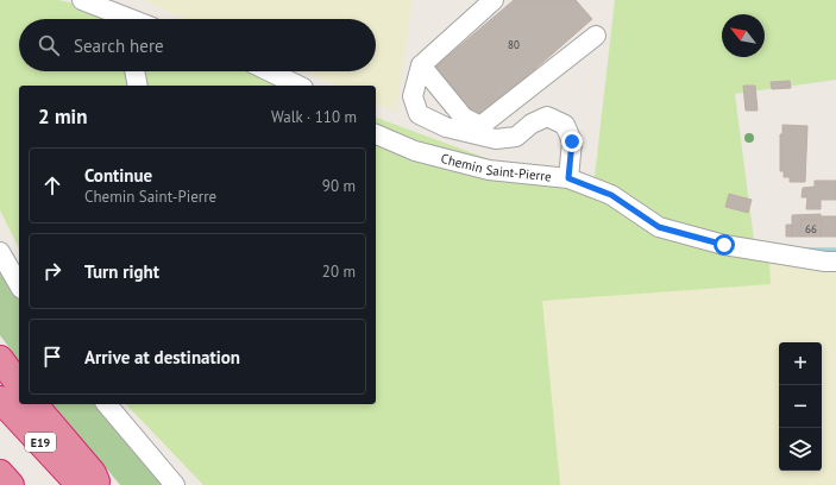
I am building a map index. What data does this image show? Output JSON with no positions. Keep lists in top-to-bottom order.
{
  "streets": {
    "highway": ["E19"],
    "street": ["Chemin Saint-Pierre"]
  },
  "house_numbers": ["80", "66"],
  "north": "top left",
  "page": {
    "search": "Search here",
    "heading": ["2 min", "Walk · 110 m"],
    "list": [
      ["Continue", "Chemin Saint-Pierre", "90 m"],
      ["Turn right", "20 m"],
      "Arrive at destination"
    ],
    "map_buttons": ["+", "−"]
  }
}
